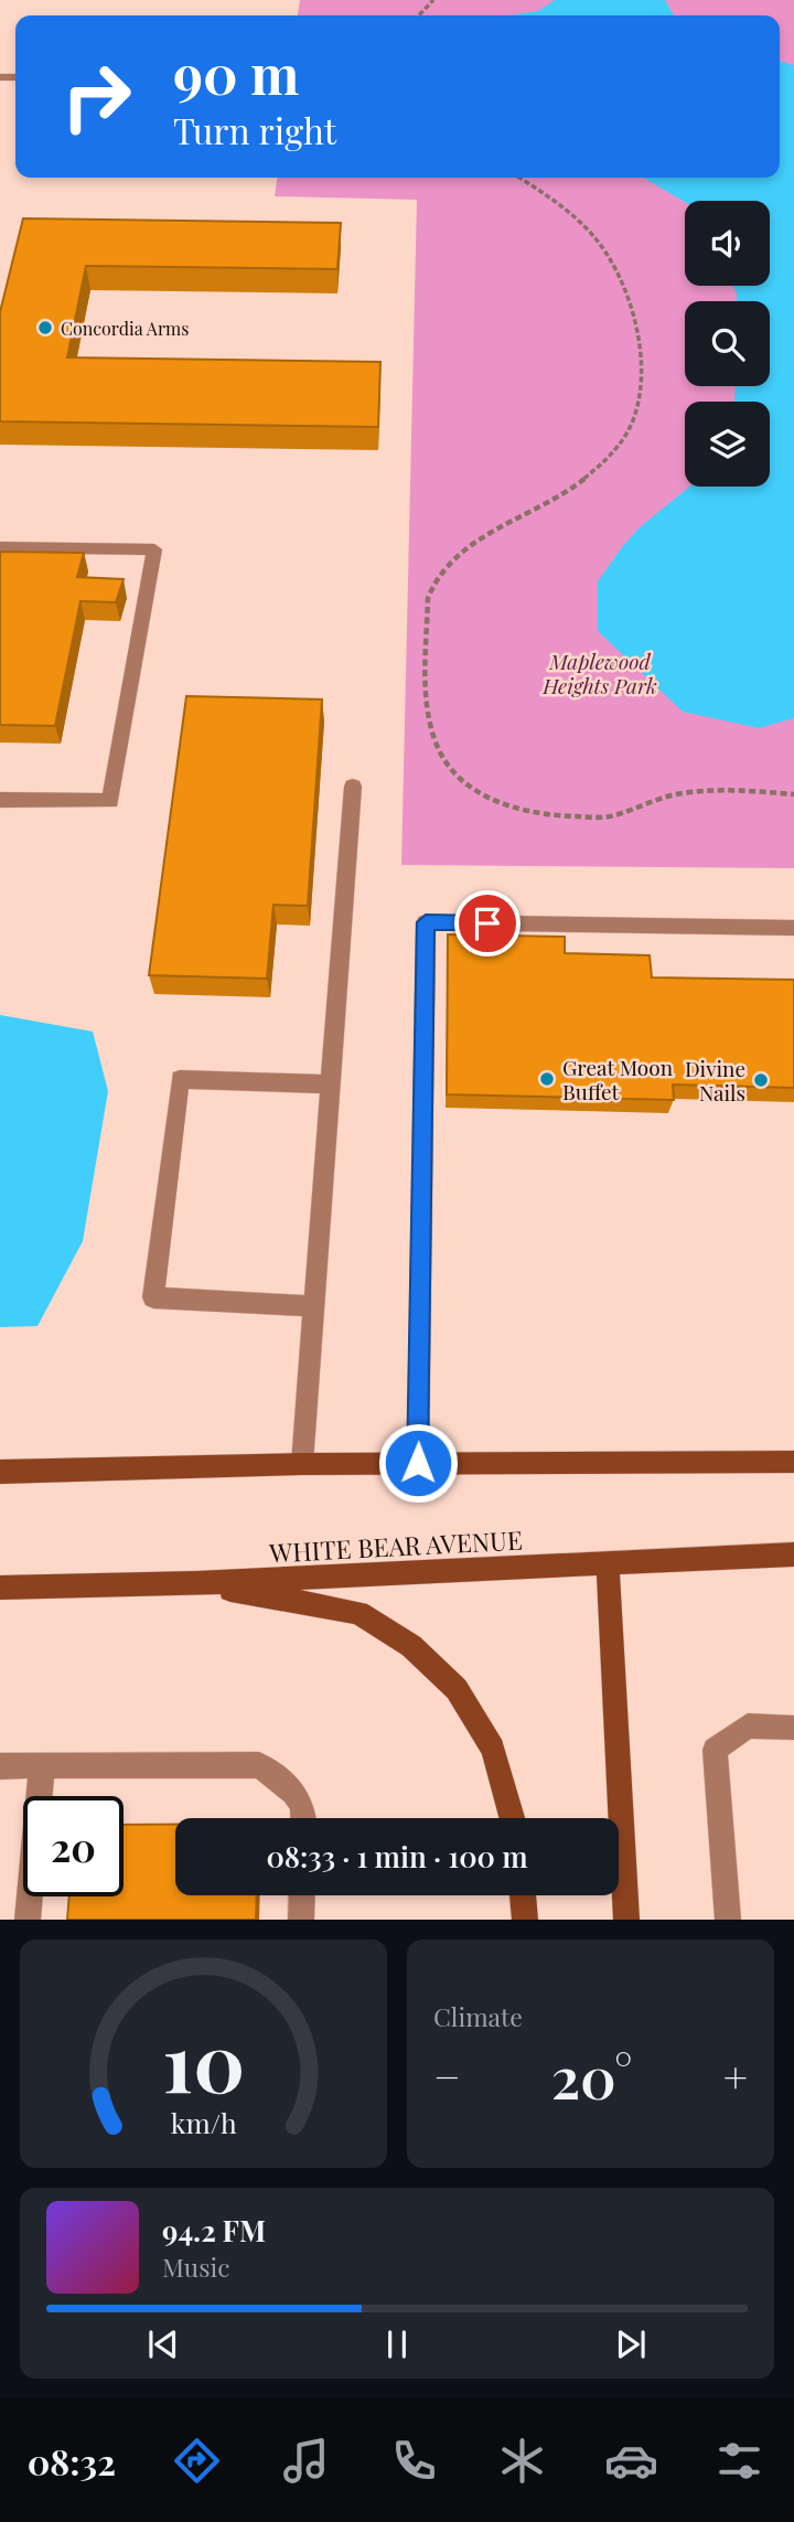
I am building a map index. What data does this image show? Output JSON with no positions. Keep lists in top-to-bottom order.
{
  "streets": {
    "main road": ["WHITE BEAR AVENUE"]
  },
  "parks": ["Maplewood Heights Park"],
  "places": ["Concordia Arms", "Great Moon Buffet", "Divine Nails"],
  "page": {
    "turn": ["90 m", "Turn right"],
    "limit": "20",
    "trip": "08:33 · 1 min · 100 m",
    "tile": "Climate",
    "heat": ["−", "20°", "+"],
    "song": ["94.2 FM", "Music"],
    "tabs": "08:32",
    "gauge": ["10", "km/h"]
  }
}
